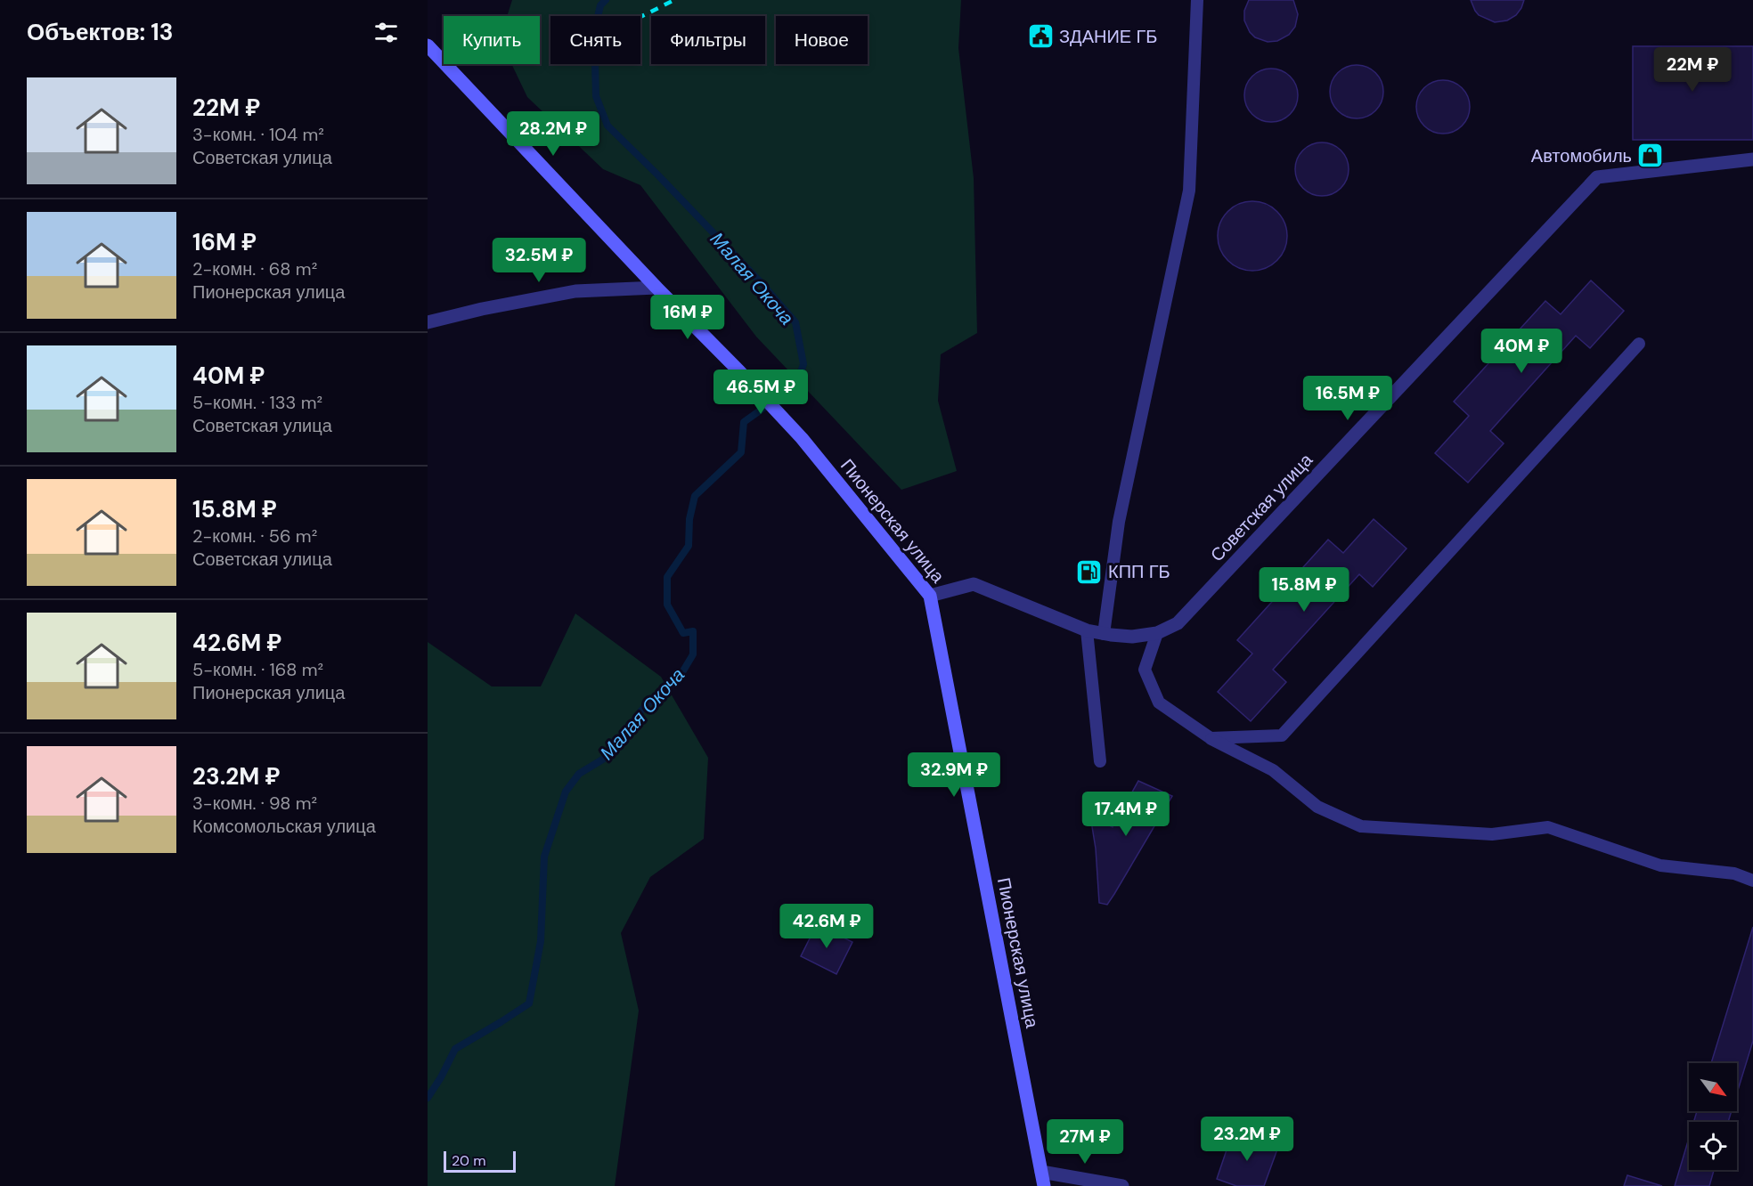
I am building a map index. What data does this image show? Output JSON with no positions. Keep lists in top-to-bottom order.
{
  "streets": {
    "main road": ["Пионерская улица"],
    "street": ["Советская улица"]
  },
  "crossings": [
    ["Советская улица", "Пионерская улица"]
  ],
  "water": ["Малая Окоча"],
  "places": {
    "public building": ["ЗДАНИЕ ГБ"],
    "shop": ["Автомобиль"],
    "fuel station": ["КПП ГБ"]
  },
  "scale_bar": "20 m",
  "north": "bottom right",
  "page": {
    "heading": "Объектов: 13",
    "chip": [
      "Купить",
      "Снять",
      "Фильтры",
      "Новое"
    ],
    "price": [
      "22M ₽",
      "28.2M ₽",
      "32.5M ₽",
      "16M ₽",
      "40M ₽",
      "46.5M ₽",
      "16.5M ₽",
      "15.8M ₽",
      "32.9M ₽",
      "17.4M ₽",
      "42.6M ₽",
      "23.2M ₽",
      "27M ₽"
    ],
    "list": [
      {
        "name": "22M ₽",
        "note": "3-комн. · 104 m² · Советская улица"
      },
      {
        "name": "16M ₽",
        "note": "2-комн. · 68 m² · Пионерская улица"
      },
      {
        "name": "40M ₽",
        "note": "5-комн. · 133 m² · Советская улица"
      },
      {
        "name": "15.8M ₽",
        "note": "2-комн. · 56 m² · Советская улица"
      },
      {
        "name": "42.6M ₽",
        "note": "5-комн. · 168 m² · Пионерская улица"
      },
      {
        "name": "23.2M ₽",
        "note": "3-комн. · 98 m² · Комсомольская улица"
      }
    ],
    "scale": "20 m"
  }
}
